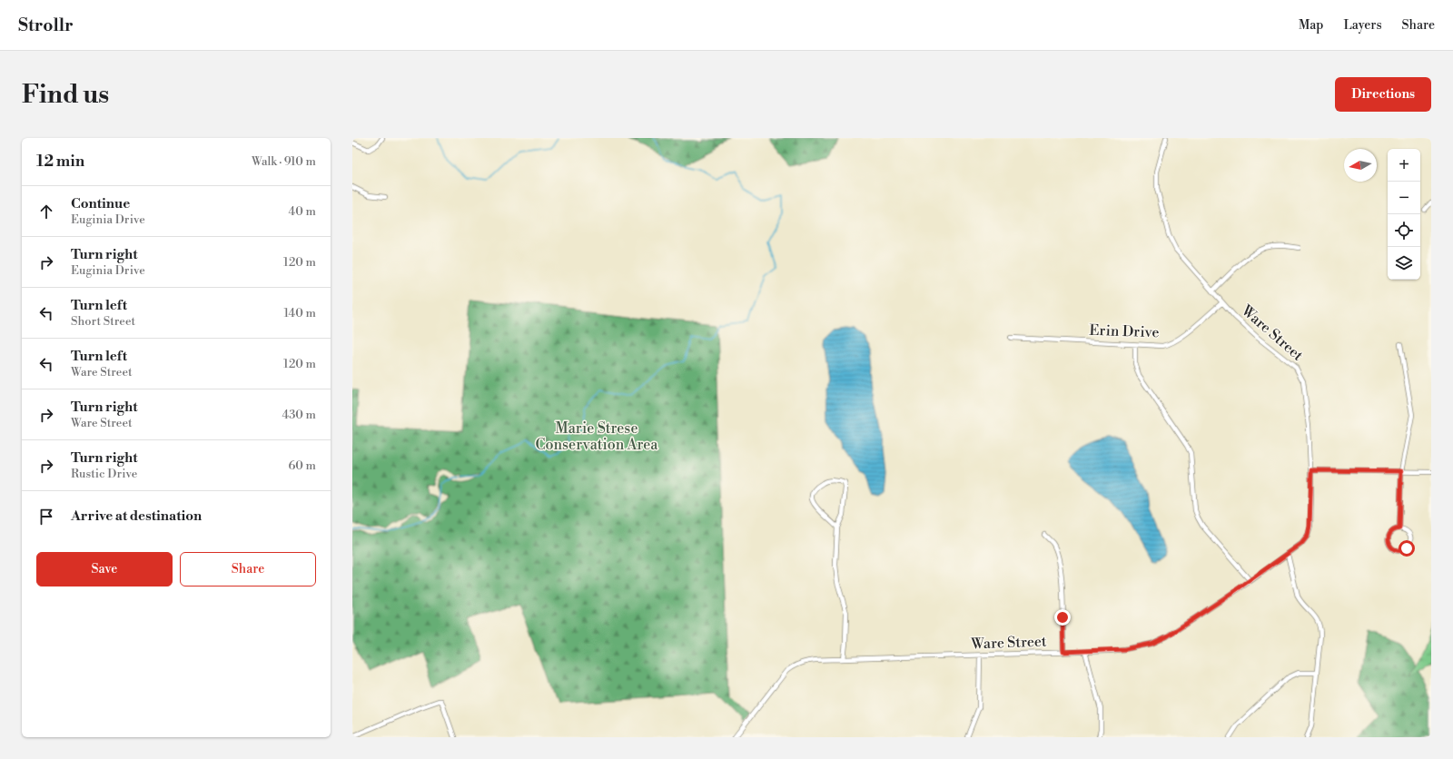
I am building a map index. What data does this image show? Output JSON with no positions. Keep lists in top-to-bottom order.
{
  "streets": {
    "street": ["Erin Drive", "Ware Street"]
  },
  "crossings": [
    ["Erin Drive", "Ware Street"]
  ],
  "parks": ["Marie Strese Conservation Area"],
  "north": "left",
  "page": {
    "header": "Strollr",
    "nav": ["Map", "Layers", "Share"],
    "buttons": [
      "Directions",
      ["Save", "Share"]
    ],
    "title": "Find us",
    "heading": ["12 min", "Walk · 910 m"],
    "map_buttons": ["+", "−"],
    "list": [
      ["Continue", "Euginia Drive", "40 m"],
      ["Turn right", "Euginia Drive", "120 m"],
      ["Turn left", "Short Street", "140 m"],
      ["Turn left", "Ware Street", "120 m"],
      ["Turn right", "Ware Street", "430 m"],
      ["Turn right", "Rustic Drive", "60 m"],
      "Arrive at destination"
    ]
  }
}
